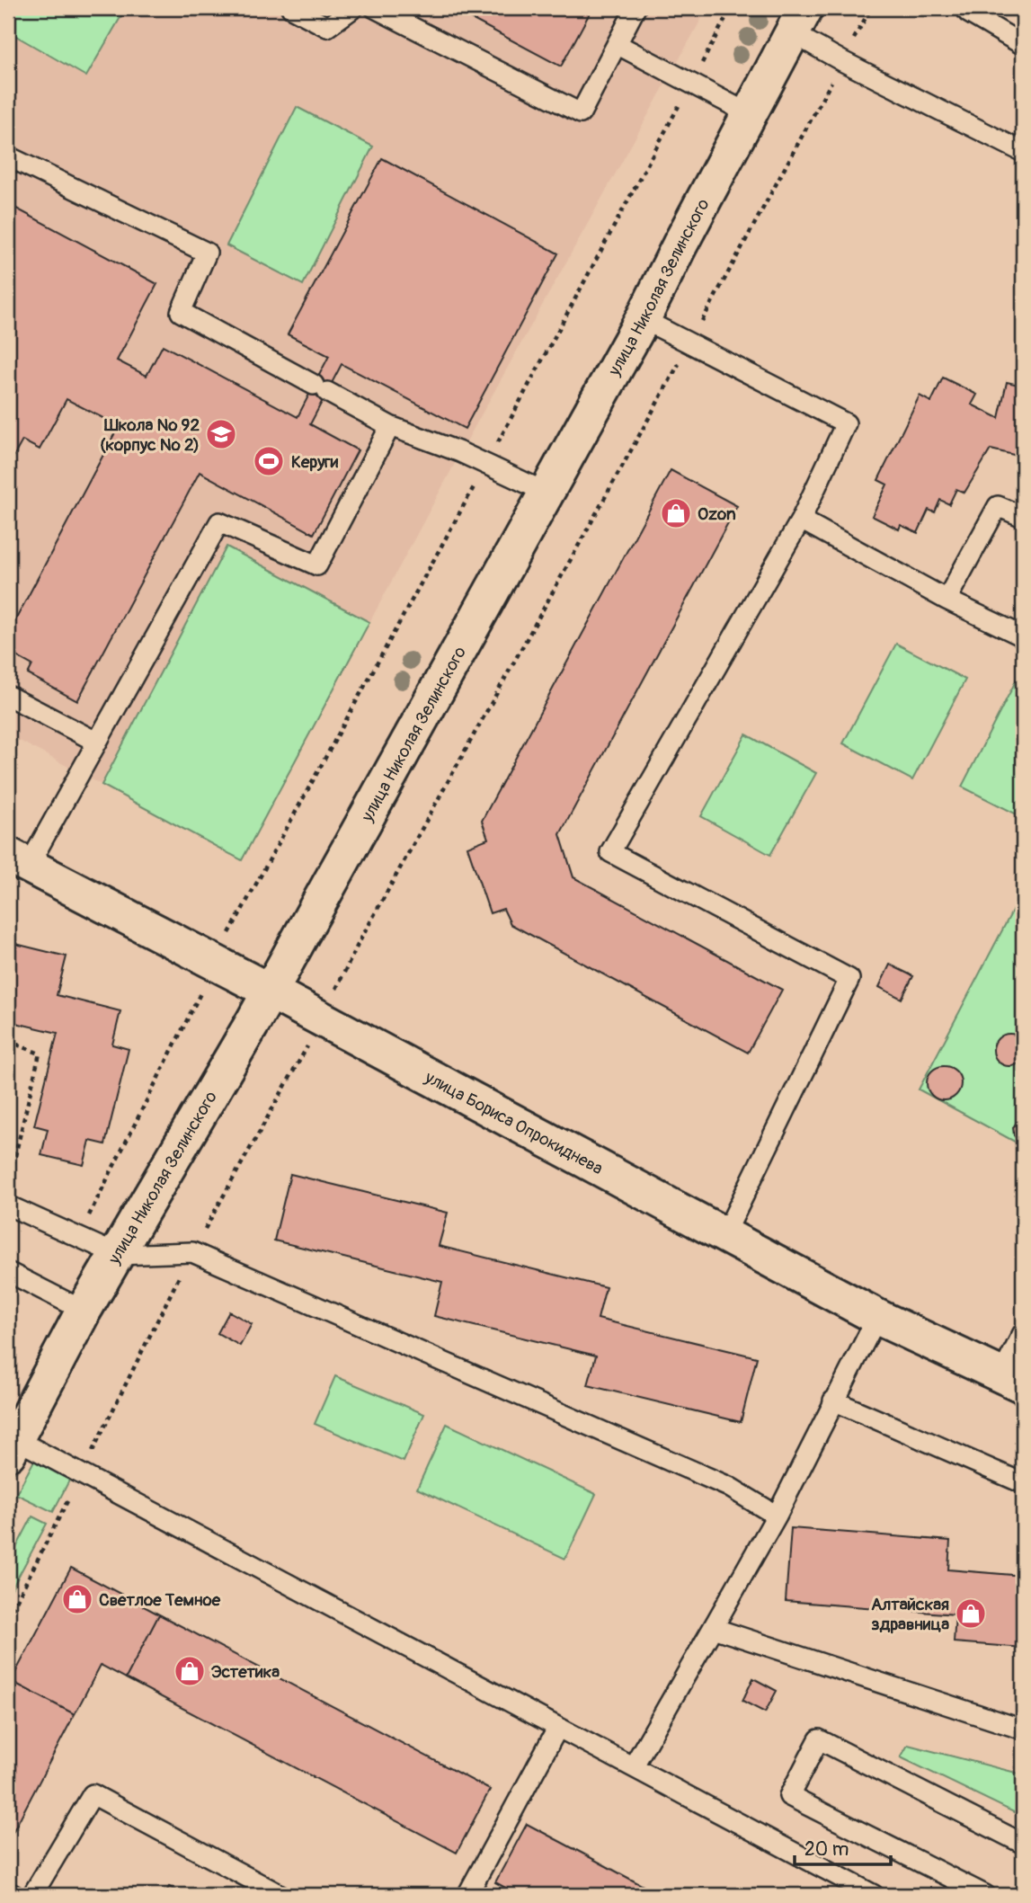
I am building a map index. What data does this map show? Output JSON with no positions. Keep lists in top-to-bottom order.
{
  "streets": {
    "street": ["улица Николая Зелинского", "улица Бориса Опрокиднева"]
  },
  "crossings": [
    ["улица Николая Зелинского", "улица Бориса Опрокиднева"]
  ],
  "places": {
    "school or university": ["Школа № 92 (корпус № 2)"],
    "sports": ["Керуги"],
    "shop": [
      "Ozon",
      "Светлое Темное",
      "Алтайская здравница",
      "Эстетика"
    ]
  },
  "scale_bar": "20 m"
}
